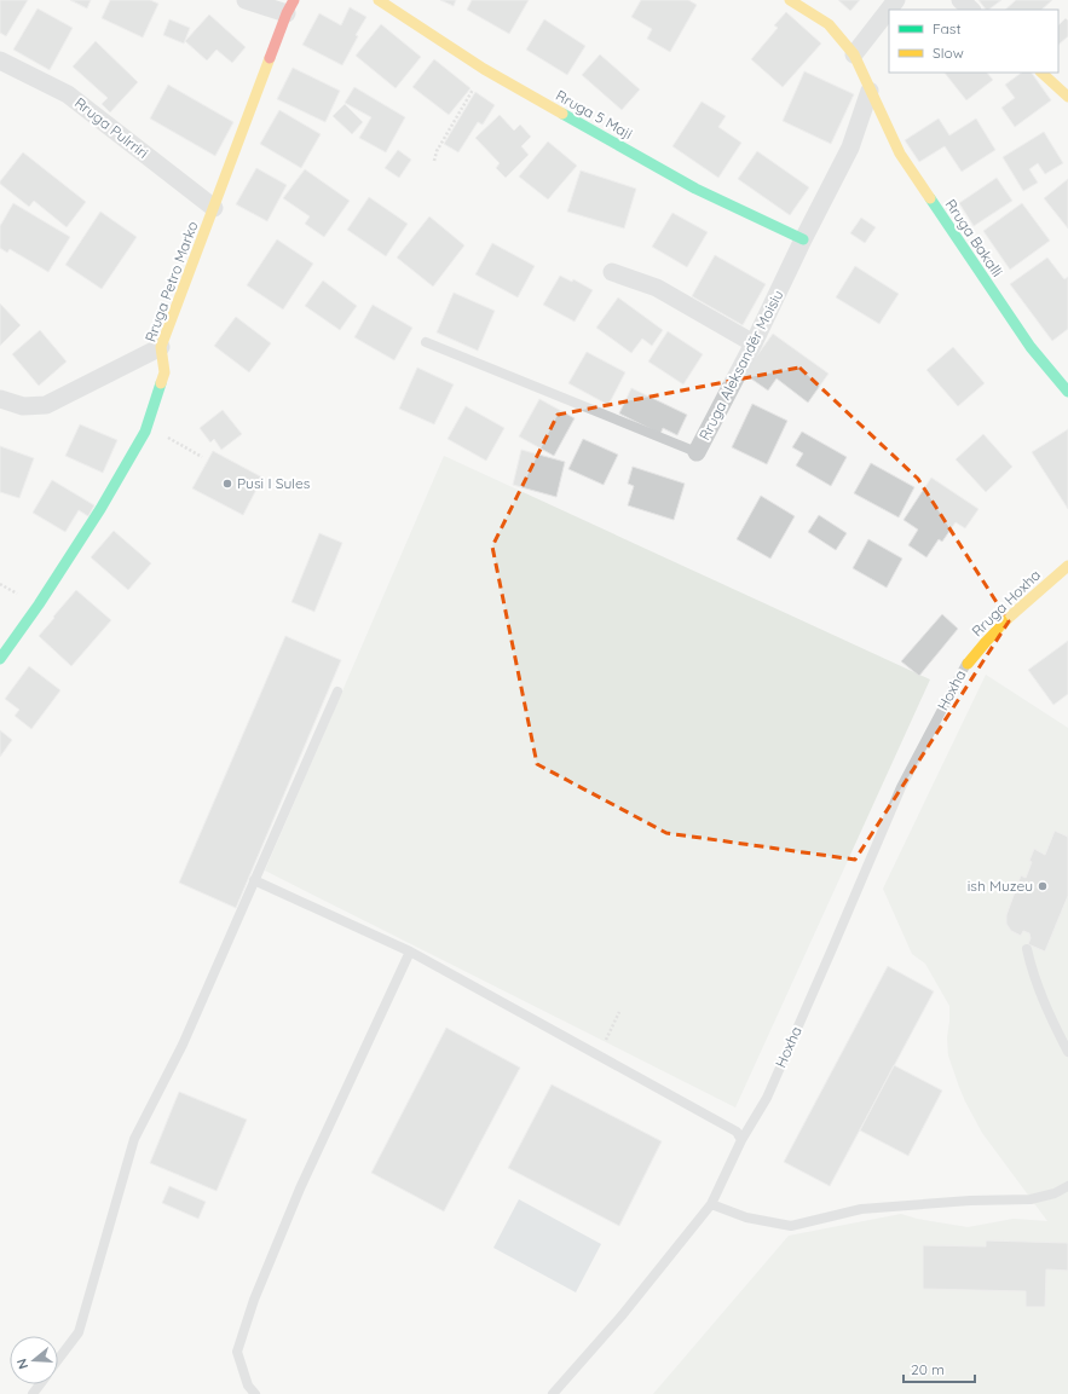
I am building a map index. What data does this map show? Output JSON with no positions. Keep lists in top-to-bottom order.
{
  "streets": {
    "street": [
      "Rruga 5 Maji",
      "Rruga Pulrriri",
      "Rruga Bakalli",
      "Rruga Petro Marko",
      "Rruga Aleksandër Moisiu",
      "Rruga Hoxha"
    ],
    "lane": ["Hoxha"]
  },
  "crossings": [
    ["Rruga 5 Maji", "Rruga Aleksandër Moisiu"],
    ["Rruga Pulrriri", "Rruga Petro Marko"],
    ["Rruga Bakalli", "Rruga Aleksandër Moisiu"],
    ["Rruga Hoxha", "Hoxha"]
  ],
  "places": ["Pusi I Sules", "ish Muzeu"],
  "legend": ["Fast", "Slow"],
  "scale_bar": "20 m",
  "north": "left"
}
